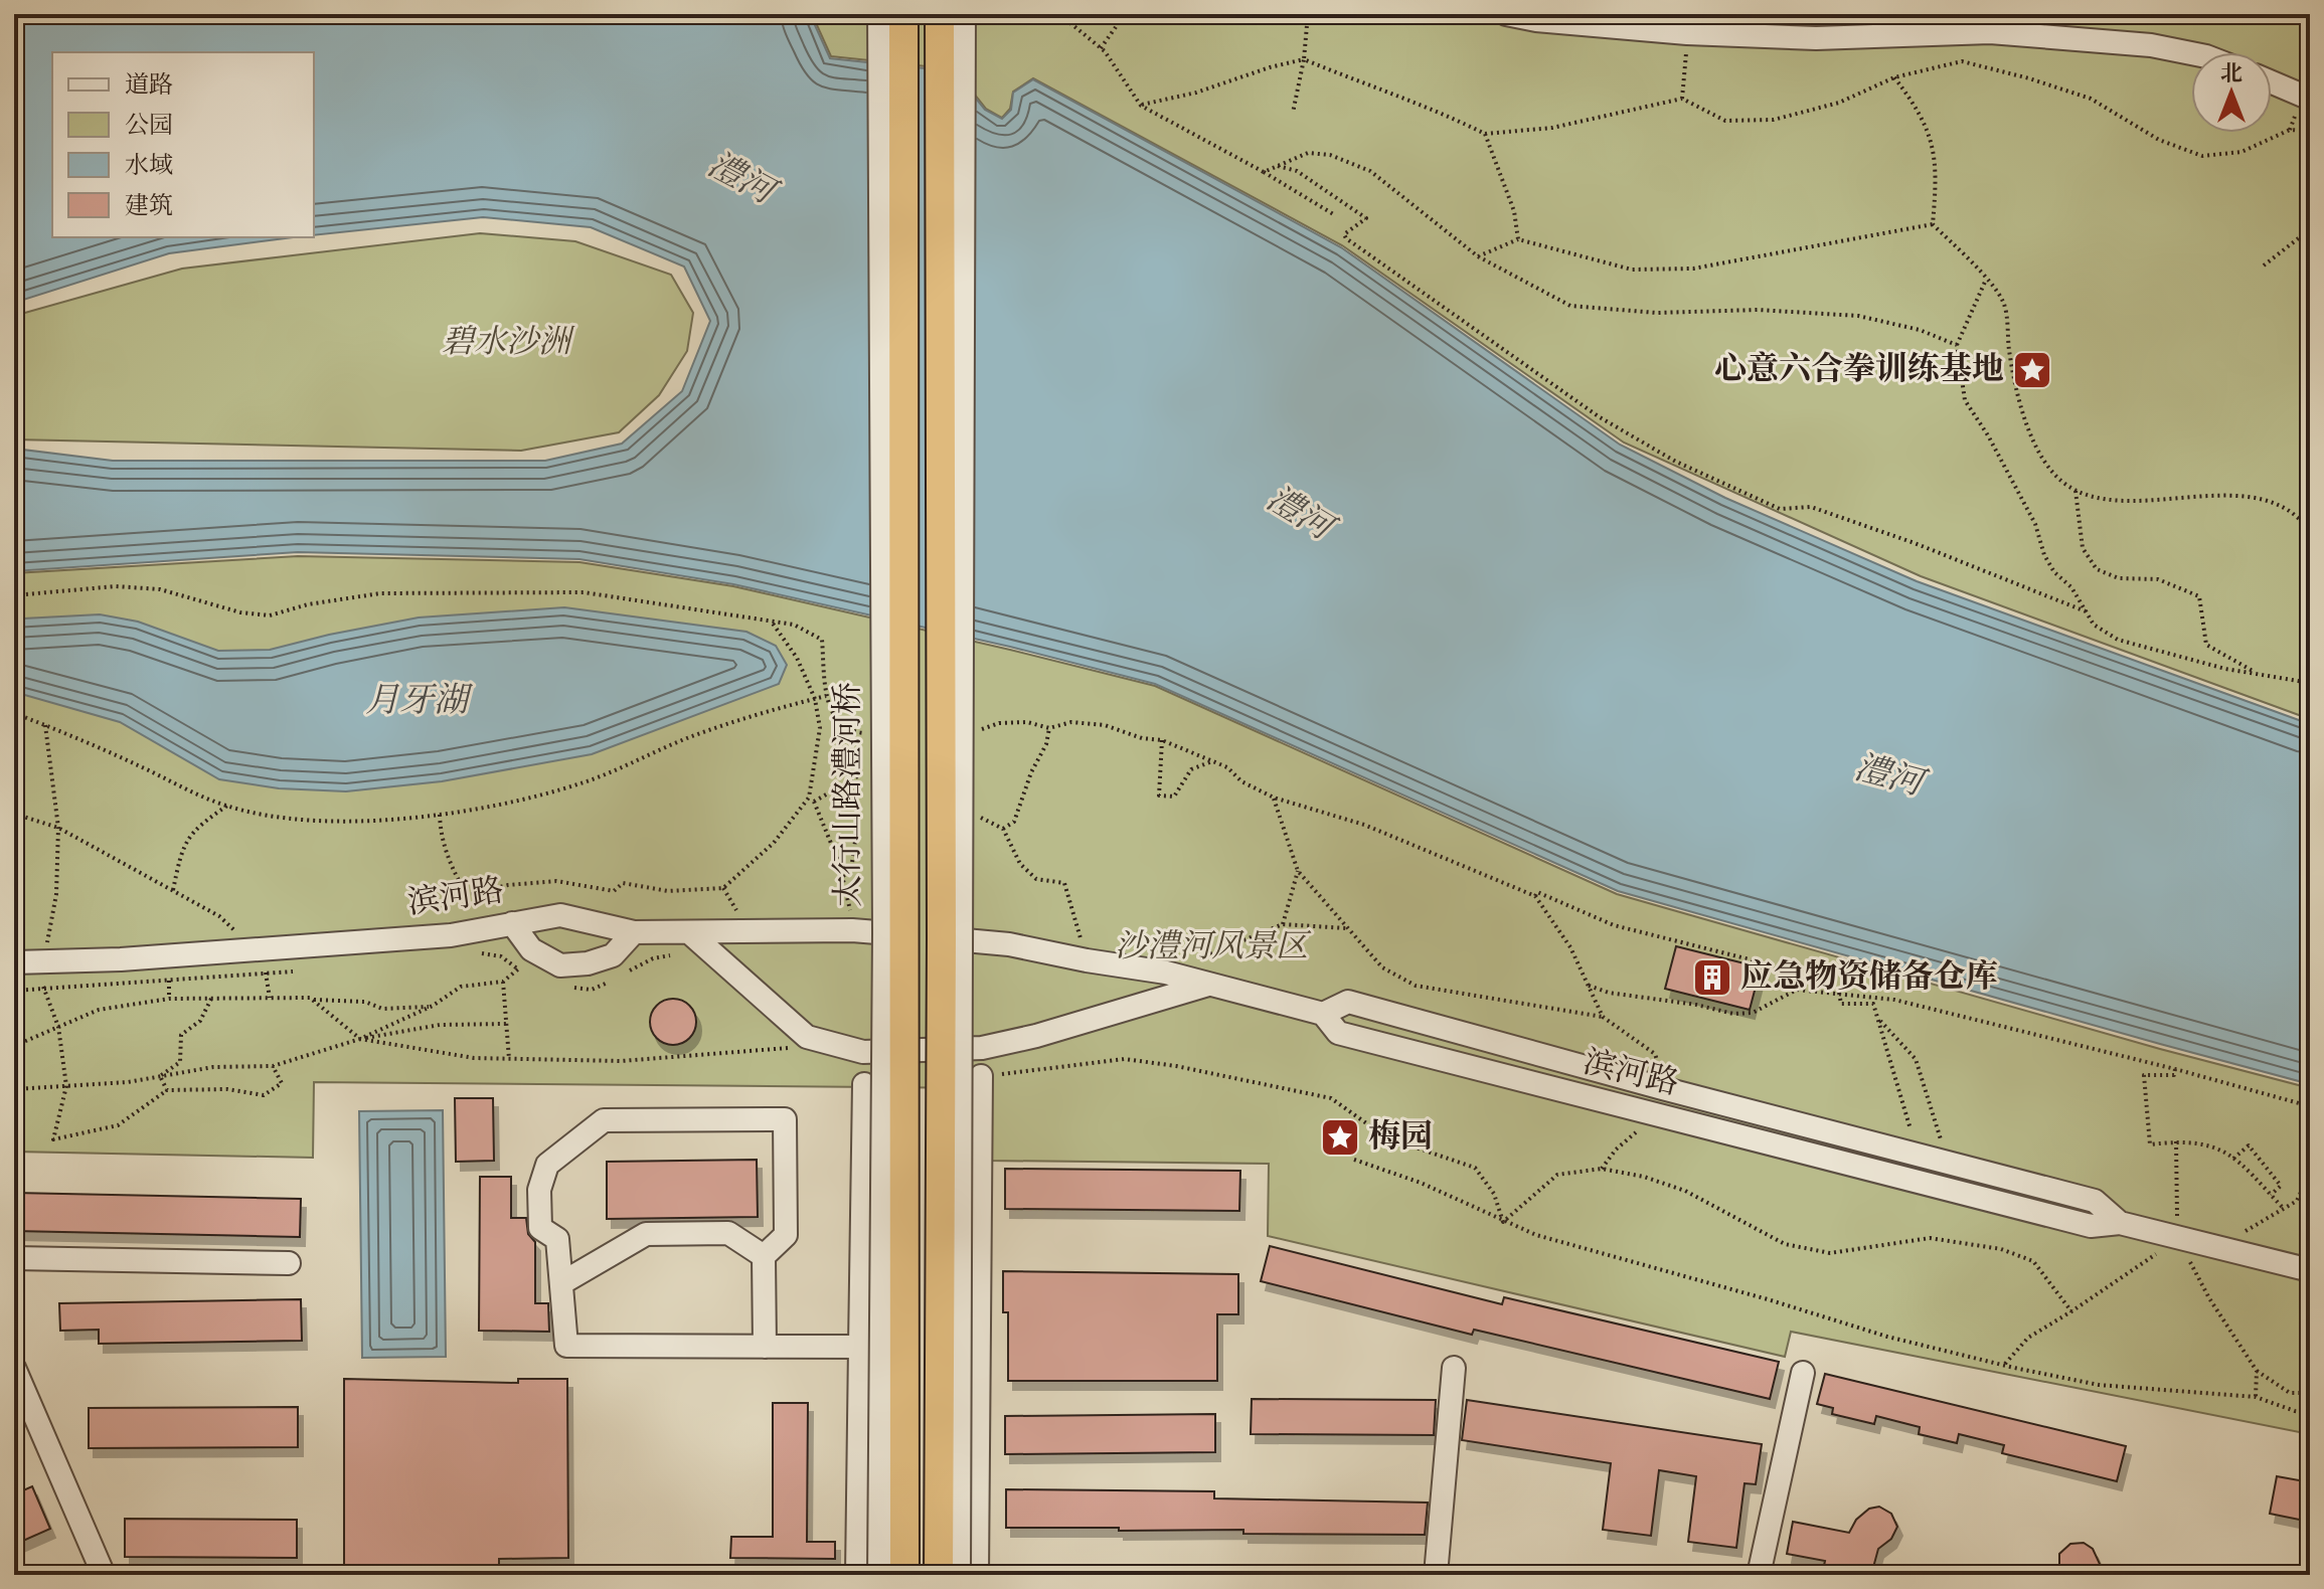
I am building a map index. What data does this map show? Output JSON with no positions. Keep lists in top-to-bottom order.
{
  "streets": {
    "main road": ["太行山路澧河桥"],
    "street": ["滨河路"]
  },
  "crossings": [
    ["太行山路澧河桥", "滨河路"]
  ],
  "water": ["澧河", "月牙湖"],
  "parks": ["碧水沙洲", "沙澧河风景区"],
  "places": {
    "place": ["心意六合拳训练基地", "梅园"],
    "building": ["应急物资储备仓库"]
  },
  "legend": [
    "道路",
    "公园",
    "水域",
    "建筑"
  ],
  "north": "top"
}
